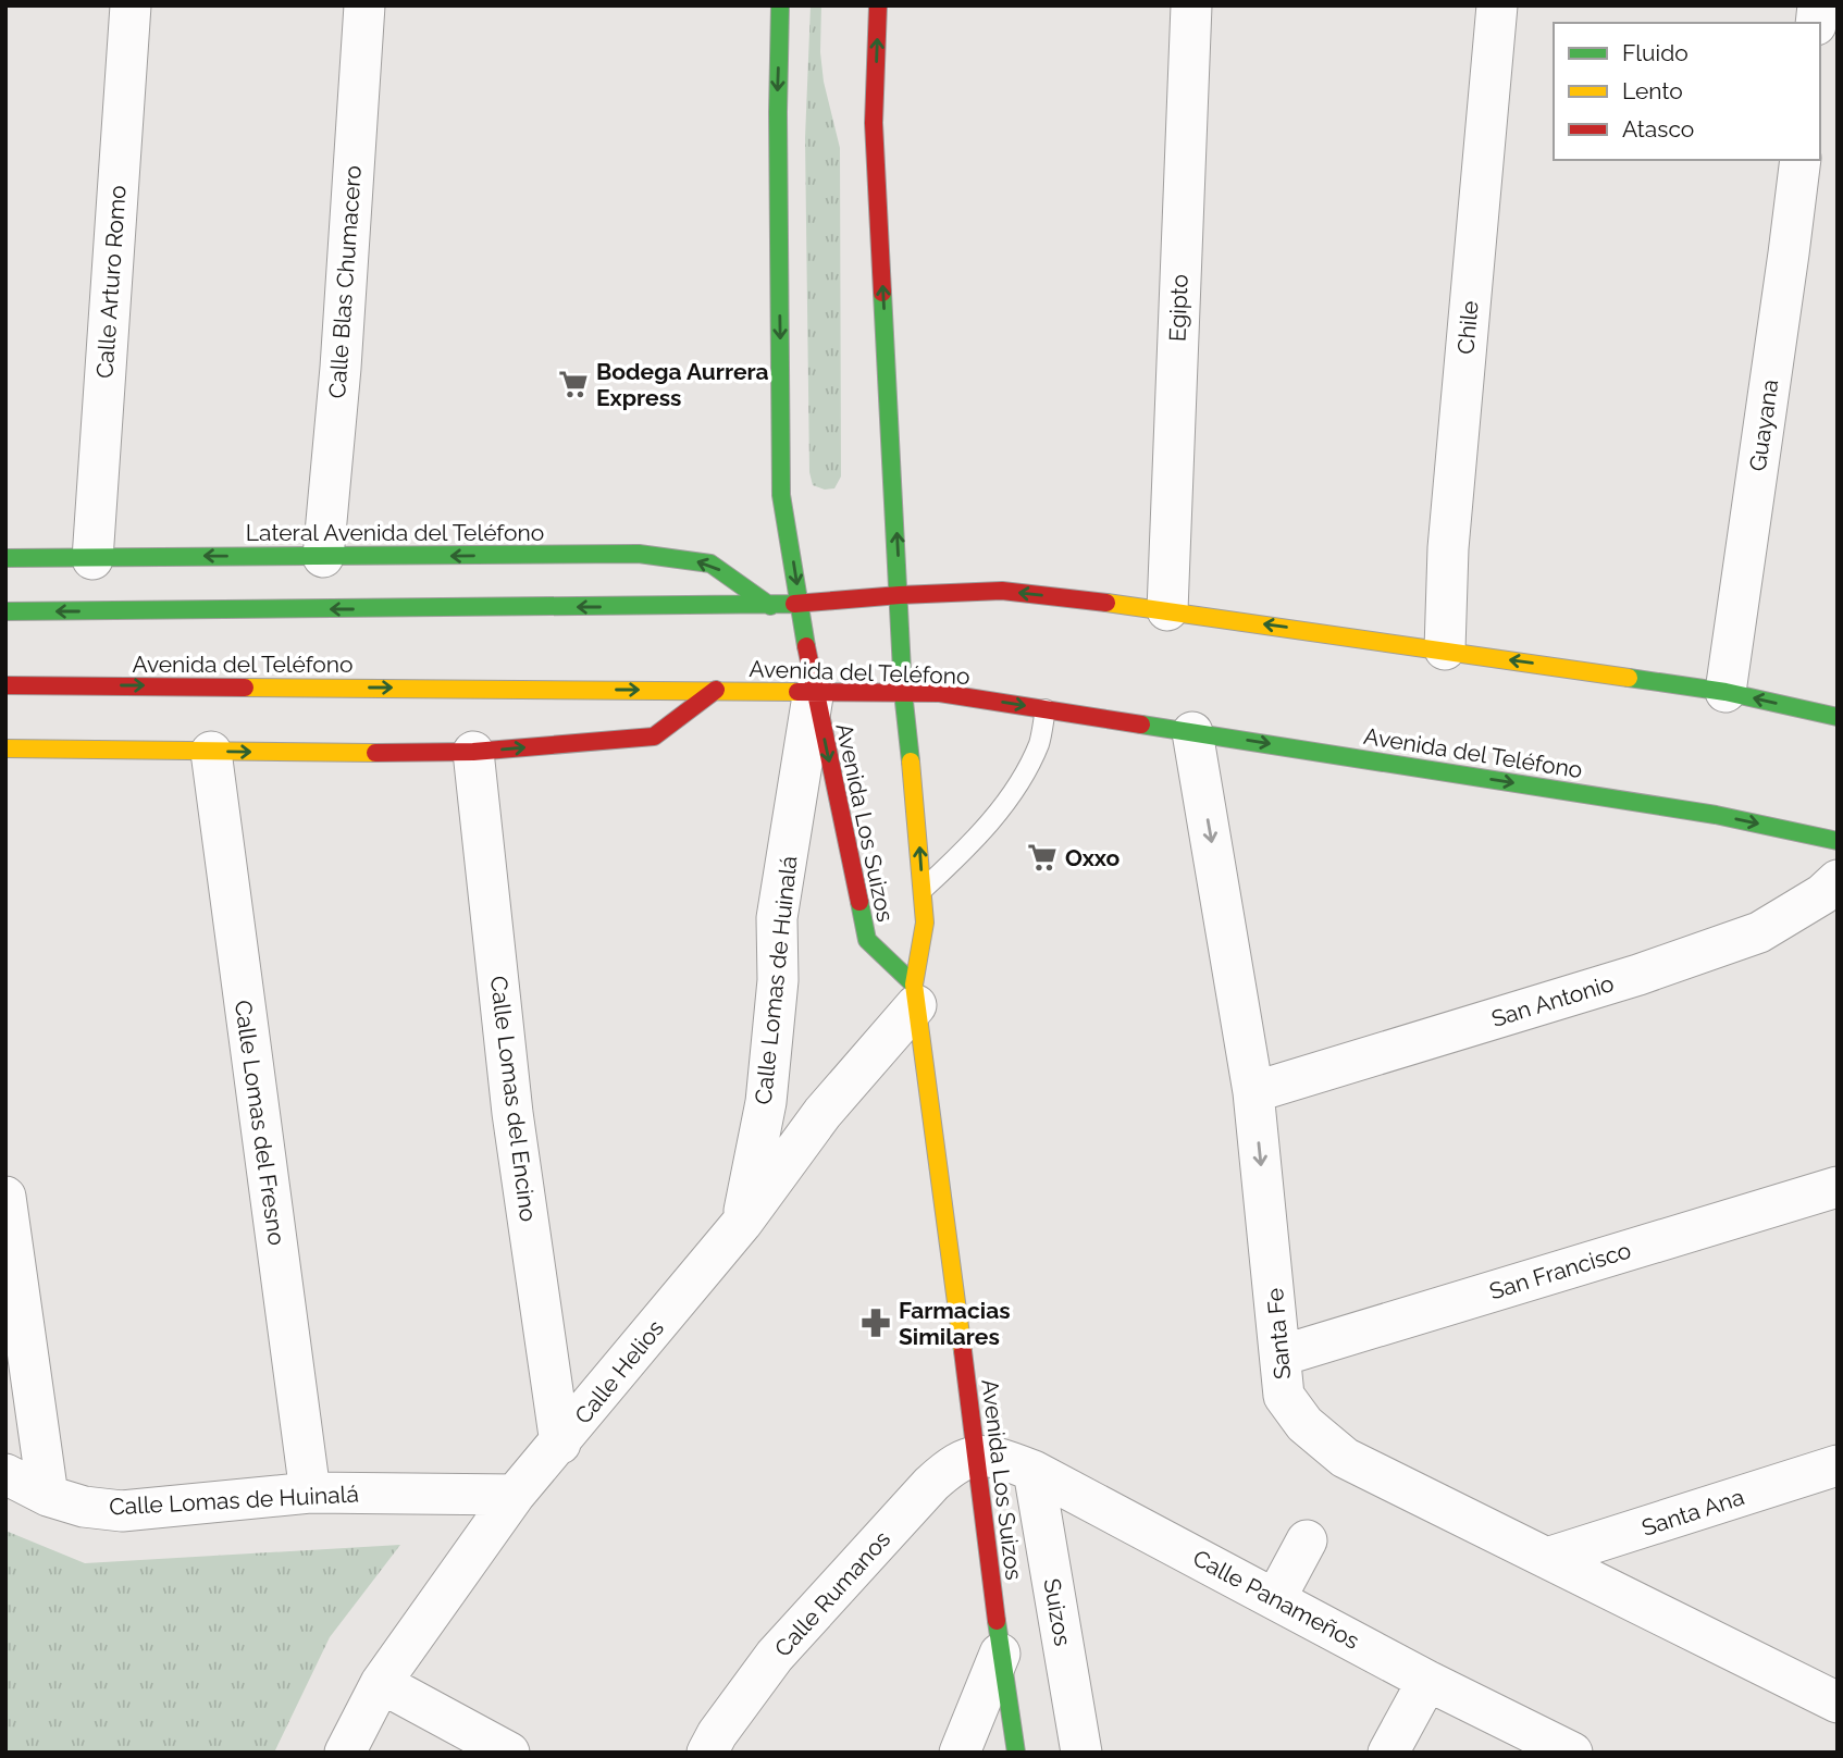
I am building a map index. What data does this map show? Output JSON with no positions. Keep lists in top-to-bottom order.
{
  "streets": {
    "main road": ["Lateral Avenida del Teléfono", "Avenida del Teléfono", "Avenida Los Suizos"],
    "street": [
      "Calle Arturo Romo",
      "Calle Blas Chumacero",
      "Egipto",
      "Chile",
      "Guayana",
      "Calle Lomas de Huinalá",
      "San Antonio",
      "Calle Lomas del Encino",
      "Calle Lomas del Fresno",
      "San Francisco",
      "Santa Fe",
      "Calle Helios",
      "Santa Ana",
      "Calle Rumanos",
      "Calle Panameños",
      "Suizos"
    ]
  },
  "crossings": [
    ["Calle Arturo Romo", "Lateral Avenida del Teléfono"],
    ["Calle Blas Chumacero", "Lateral Avenida del Teléfono"],
    ["Avenida del Teléfono", "Avenida Los Suizos"],
    ["Avenida del Teléfono", "Calle Lomas de Huinalá"],
    ["Avenida del Teléfono", "Santa Fe"],
    ["Avenida Los Suizos", "Calle Lomas de Huinalá"],
    ["Avenida Los Suizos", "Calle Helios"],
    ["Avenida Los Suizos", "Calle Rumanos"],
    ["Avenida Los Suizos", "Calle Panameños"],
    ["Calle Lomas de Huinalá", "Calle Lomas del Fresno"],
    ["Calle Lomas de Huinalá", "Calle Helios"],
    ["San Antonio", "Santa Fe"],
    ["Calle Lomas del Encino", "Calle Helios"],
    ["San Francisco", "Santa Fe"],
    ["Santa Fe", "Santa Ana"],
    ["Calle Rumanos", "Calle Panameños"],
    ["Calle Panameños", "Suizos"]
  ],
  "one_way": ["Santa Fe"],
  "places": {
    "supermarket": ["Bodega Aurrera Express", "Oxxo"],
    "pharmacy": ["Farmacias Similares"]
  },
  "legend": ["Fluido", "Lento", "Atasco"]
}
